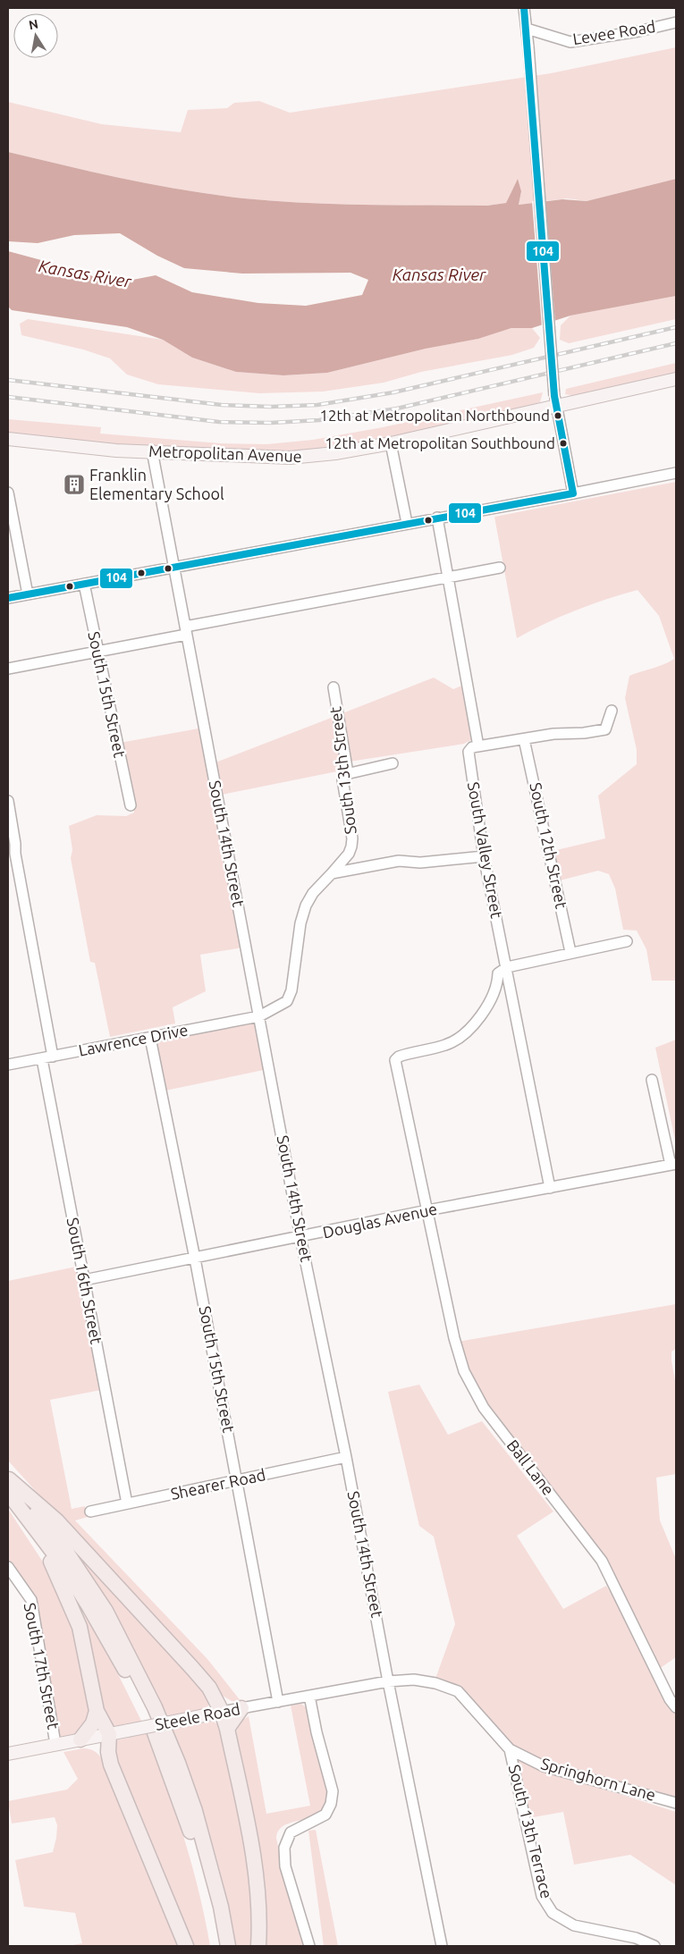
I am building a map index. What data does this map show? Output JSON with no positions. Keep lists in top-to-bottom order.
{
  "streets": {
    "main road": ["Metropolitan Avenue", "Steele Road"],
    "street": [
      "Levee Road",
      "South 15th Street",
      "South 13th Street",
      "South 14th Street",
      "South 12th Street",
      "South Valley Street",
      "Lawrence Drive",
      "Douglas Avenue",
      "South 16th Street",
      "Ball Lane",
      "Shearer Road",
      "South 17th Street",
      "Springhorn Lane",
      "South 13th Terrace"
    ]
  },
  "crossings": [
    ["Metropolitan Avenue", "South 14th Street"],
    ["South 15th Street", "Lawrence Drive"],
    ["South 15th Street", "Douglas Avenue"],
    ["South 15th Street", "Shearer Road"],
    ["South 15th Street", "Steele Road"],
    ["South 13th Street", "South 14th Street"],
    ["South 13th Street", "Lawrence Drive"],
    ["South 14th Street", "Lawrence Drive"],
    ["South 14th Street", "Douglas Avenue"],
    ["South 14th Street", "Shearer Road"],
    ["South 14th Street", "Steele Road"],
    ["South 14th Street", "Springhorn Lane"],
    ["South Valley Street", "Douglas Avenue"],
    ["Lawrence Drive", "South 16th Street"],
    ["Douglas Avenue", "South 16th Street"],
    ["Douglas Avenue", "Ball Lane"],
    ["South 16th Street", "Shearer Road"],
    ["South 17th Street", "Steele Road"],
    ["Steele Road", "Springhorn Lane"],
    ["Springhorn Lane", "South 13th Terrace"]
  ],
  "water": ["Kansas River"],
  "places": {
    "other": ["12th at Metropolitan Northbound", "12th at Metropolitan Southbound"],
    "building": ["Franklin Elementary School"]
  },
  "lines": ["transit line 104"],
  "north": "top"
}
